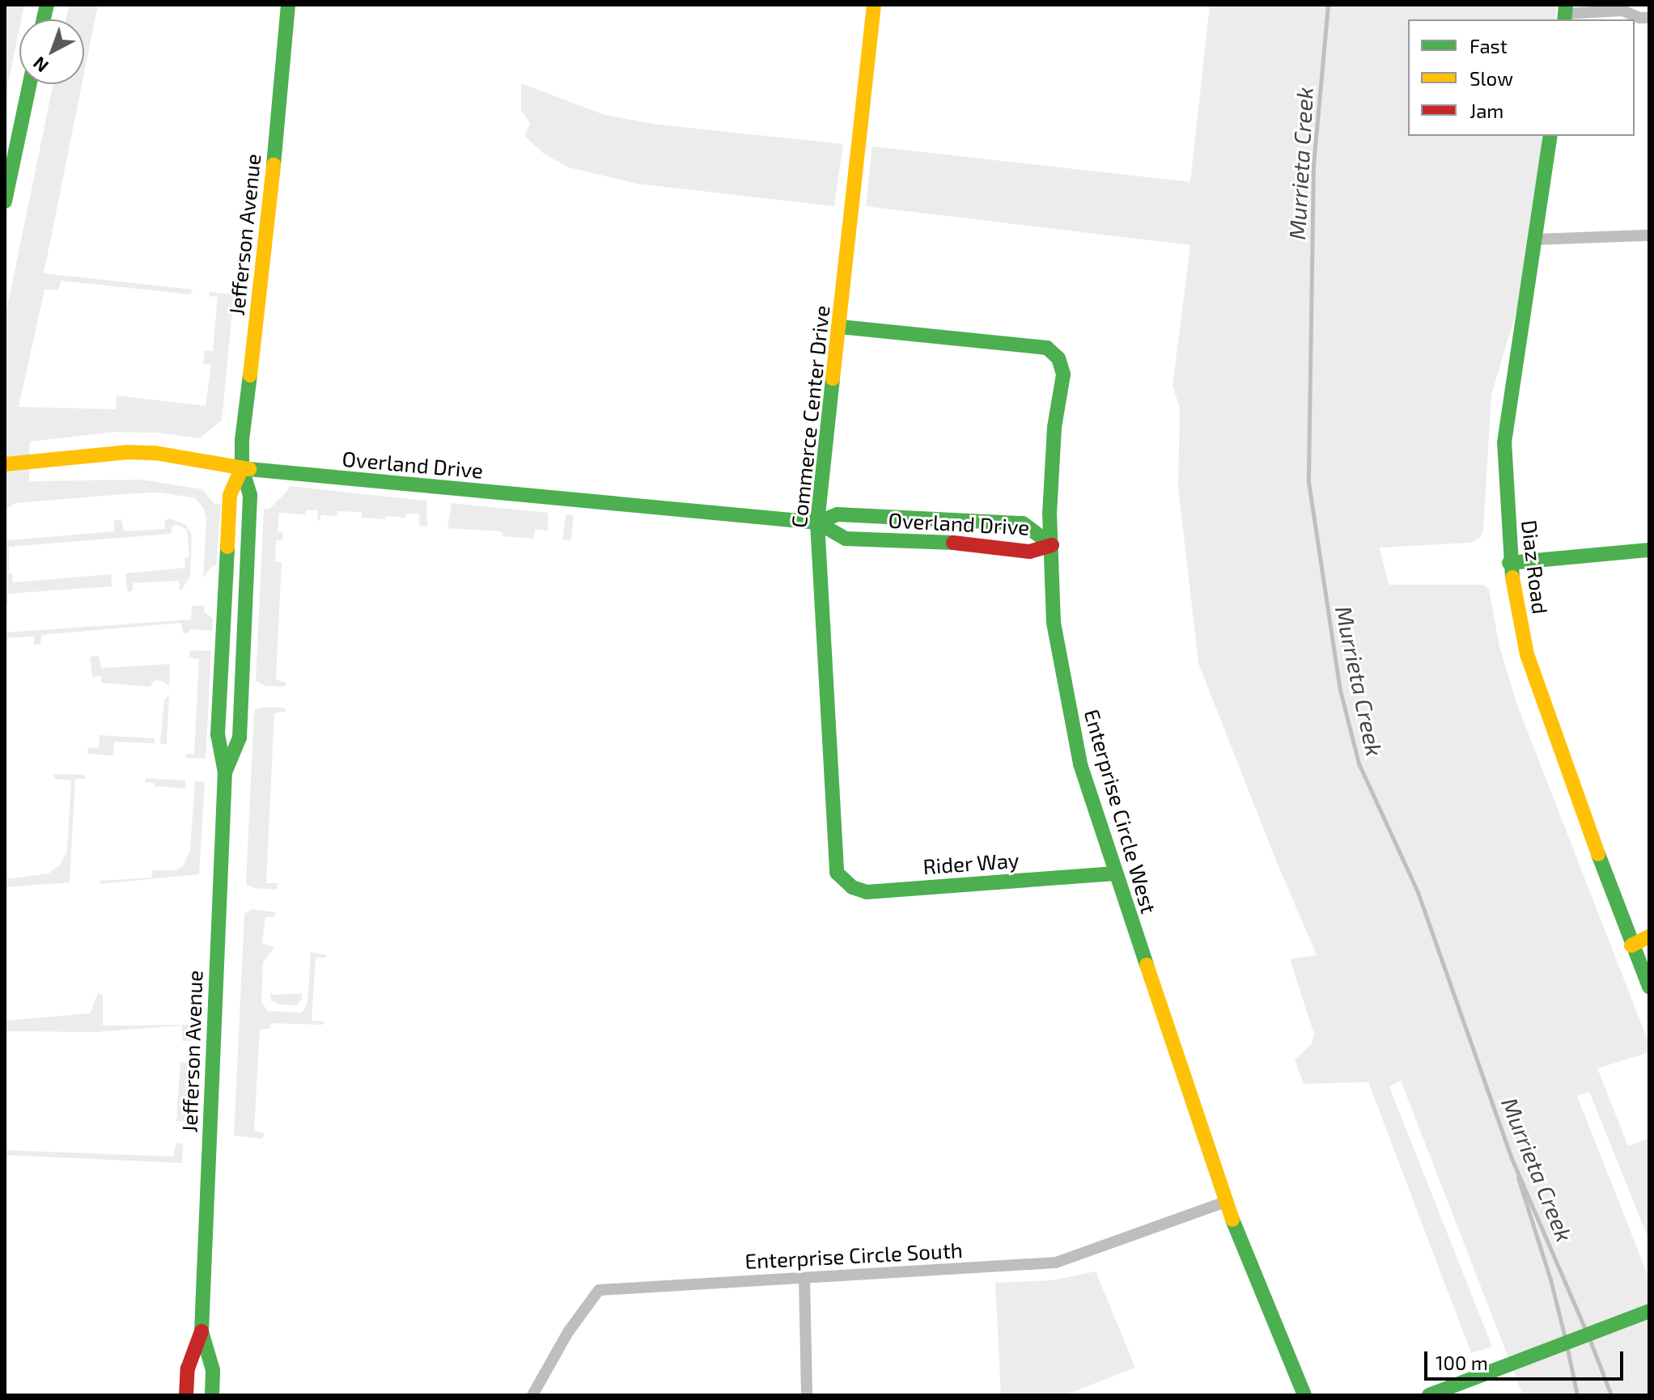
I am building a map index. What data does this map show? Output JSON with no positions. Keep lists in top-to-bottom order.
{
  "streets": {
    "main road": [
      "Jefferson Avenue",
      "Commerce Center Drive",
      "Overland Drive",
      "Diaz Road",
      "Enterprise Circle West",
      "Rider Way"
    ],
    "street": ["Enterprise Circle South"]
  },
  "crossings": [
    ["Jefferson Avenue", "Overland Drive"],
    ["Commerce Center Drive", "Overland Drive"],
    ["Commerce Center Drive", "Enterprise Circle West"],
    ["Commerce Center Drive", "Rider Way"],
    ["Overland Drive", "Enterprise Circle West"],
    ["Enterprise Circle West", "Rider Way"],
    ["Enterprise Circle West", "Enterprise Circle South"]
  ],
  "water": ["Murrieta Creek"],
  "legend": ["Fast", "Slow", "Jam"],
  "scale_bar": "100 m",
  "north": "bottom left"
}
